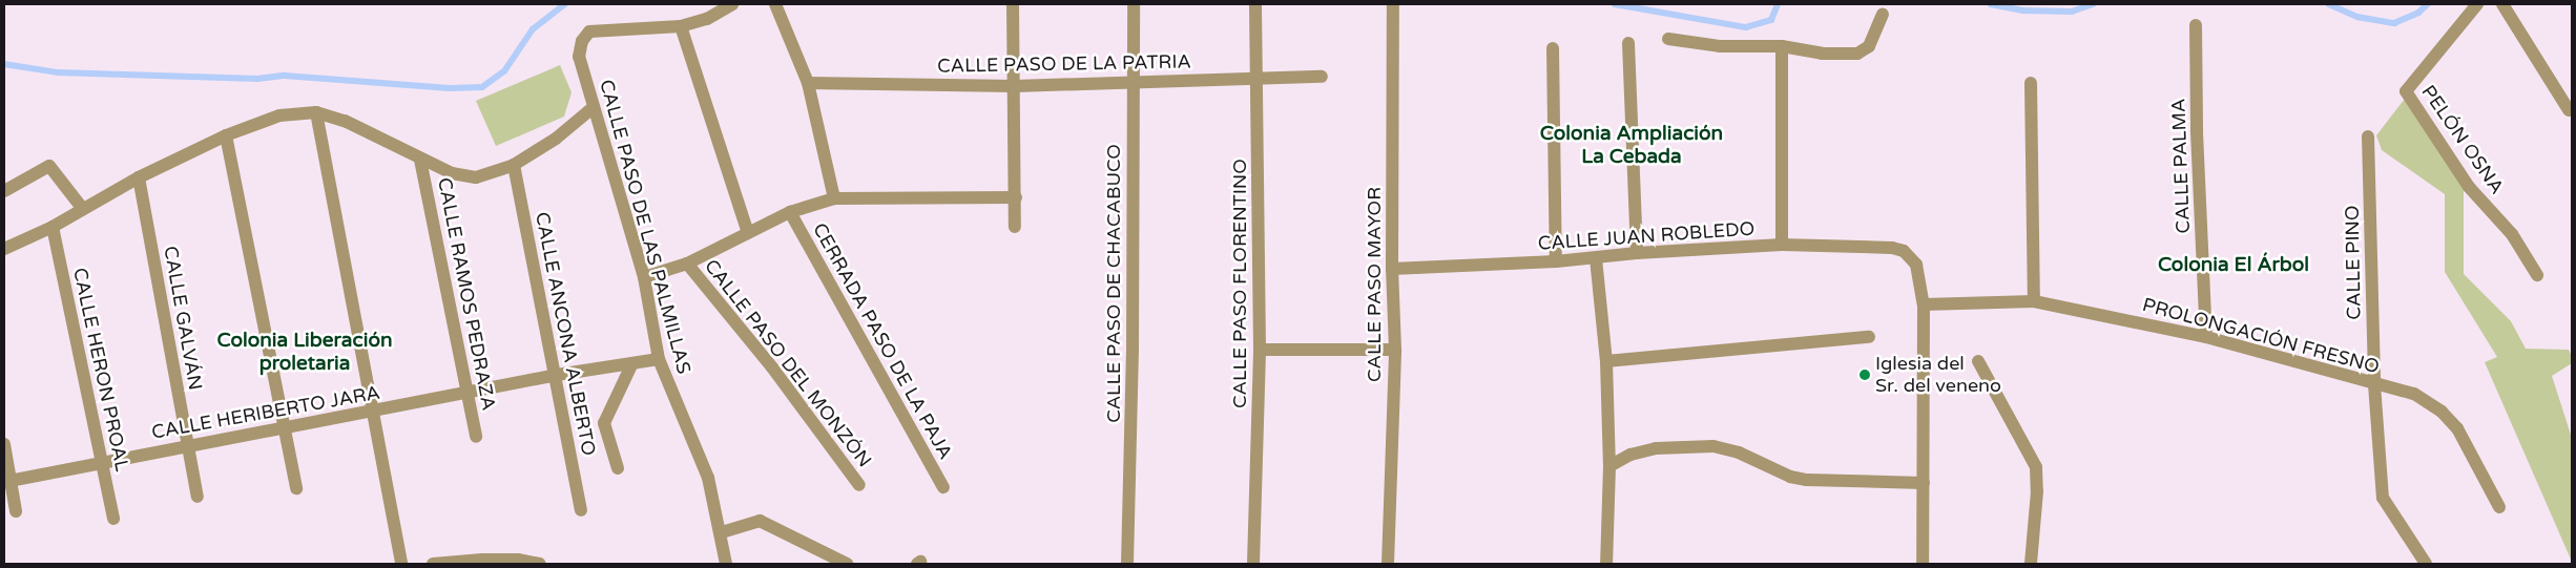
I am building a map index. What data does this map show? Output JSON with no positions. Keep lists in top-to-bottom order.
{
  "streets": {
    "street": [
      "CALLE PASO DE LA PATRIA",
      "PELÓN OSNA",
      "CALLE PALMA",
      "CALLE PASO DE LAS PALMILLAS",
      "CALLE JUAN ROBLEDO",
      "CALLE PINO",
      "CALLE PASO DE CHACABUCO",
      "CALLE PASO FLORENTINO",
      "CALLE PASO MAYOR",
      "CALLE RAMOS PEDRAZA",
      "CALLE GALVÁN",
      "CALLE ANCONA ALBERTO",
      "PROLONGACIÓN FRESNO",
      "CERRADA PASO DE LA PAJA",
      "CALLE PASO DEL MONZÓN",
      "CALLE HERON PROAL",
      "CALLE HERIBERTO JARA"
    ]
  },
  "crossings": [
    ["CALLE PASO DE LA PATRIA", "CALLE PASO DE CHACABUCO"],
    ["CALLE PASO DE LA PATRIA", "CALLE PASO FLORENTINO"],
    ["CALLE PALMA", "PROLONGACIÓN FRESNO"],
    ["CALLE PASO DE LAS PALMILLAS", "CALLE HERIBERTO JARA"],
    ["CALLE JUAN ROBLEDO", "CALLE PASO MAYOR"],
    ["CALLE JUAN ROBLEDO", "PROLONGACIÓN FRESNO"],
    ["CALLE PINO", "PROLONGACIÓN FRESNO"],
    ["CALLE RAMOS PEDRAZA", "CALLE HERIBERTO JARA"],
    ["CALLE GALVÁN", "CALLE HERIBERTO JARA"],
    ["CALLE ANCONA ALBERTO", "CALLE HERIBERTO JARA"],
    ["CALLE HERON PROAL", "CALLE HERIBERTO JARA"]
  ],
  "districts": ["Colonia Ampliación La Cebada", "Colonia El Árbol", "Colonia Liberación proletaria"],
  "places": ["Iglesia del Sr. del veneno"]
}
